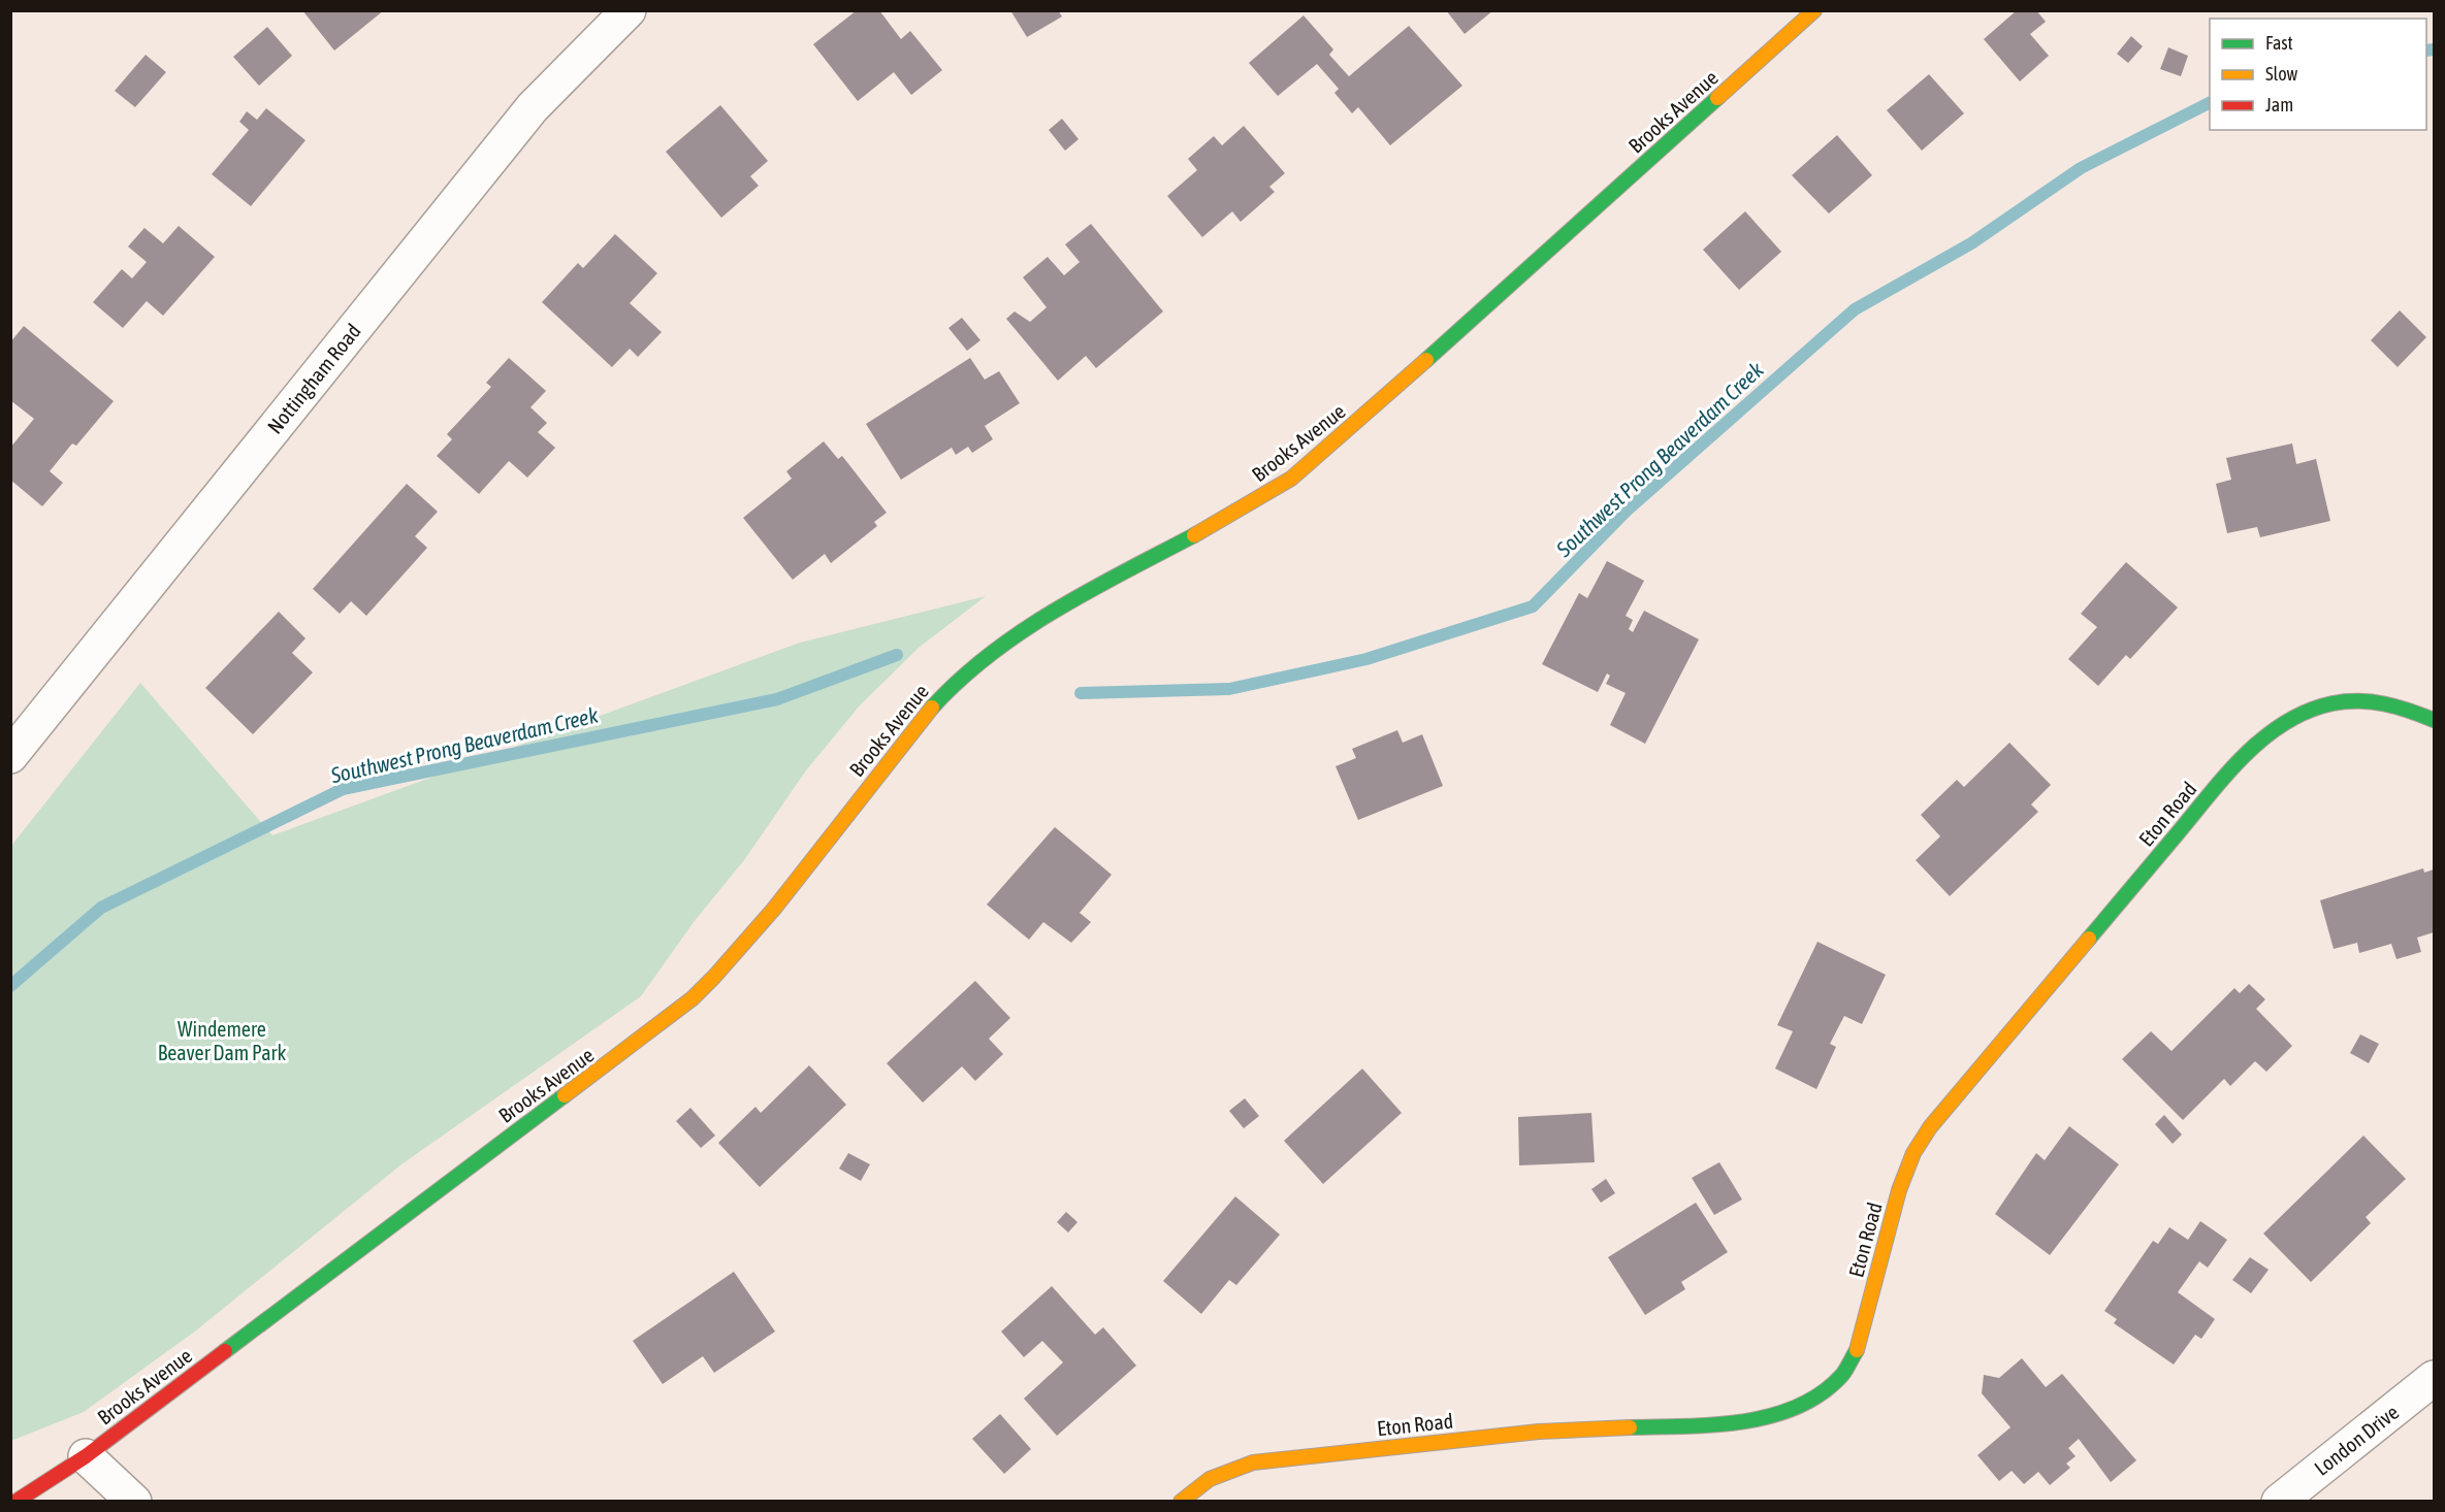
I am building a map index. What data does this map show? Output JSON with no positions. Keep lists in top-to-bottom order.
{
  "streets": {
    "street": [
      "Brooks Avenue",
      "Nottingham Road",
      "Eton Road",
      "London Drive"
    ]
  },
  "water": ["Southwest Prong Beaverdam Creek"],
  "parks": ["Windemere Beaver Dam Park"],
  "legend": ["Fast", "Slow", "Jam"]
}
